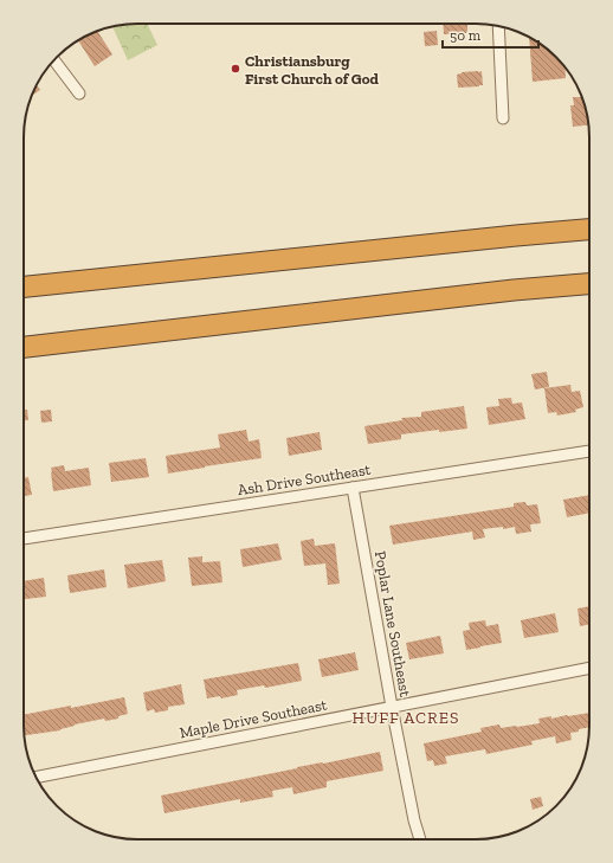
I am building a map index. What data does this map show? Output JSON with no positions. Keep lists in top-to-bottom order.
{
  "streets": {
    "street": ["Ash Drive Southeast", "Poplar Lane Southeast", "Maple Drive Southeast"]
  },
  "crossings": [
    ["Ash Drive Southeast", "Poplar Lane Southeast"],
    ["Poplar Lane Southeast", "Maple Drive Southeast"]
  ],
  "districts": ["HUFF ACRES"],
  "places": ["Christiansburg First Church of God"],
  "scale_bar": "50 m"
}
